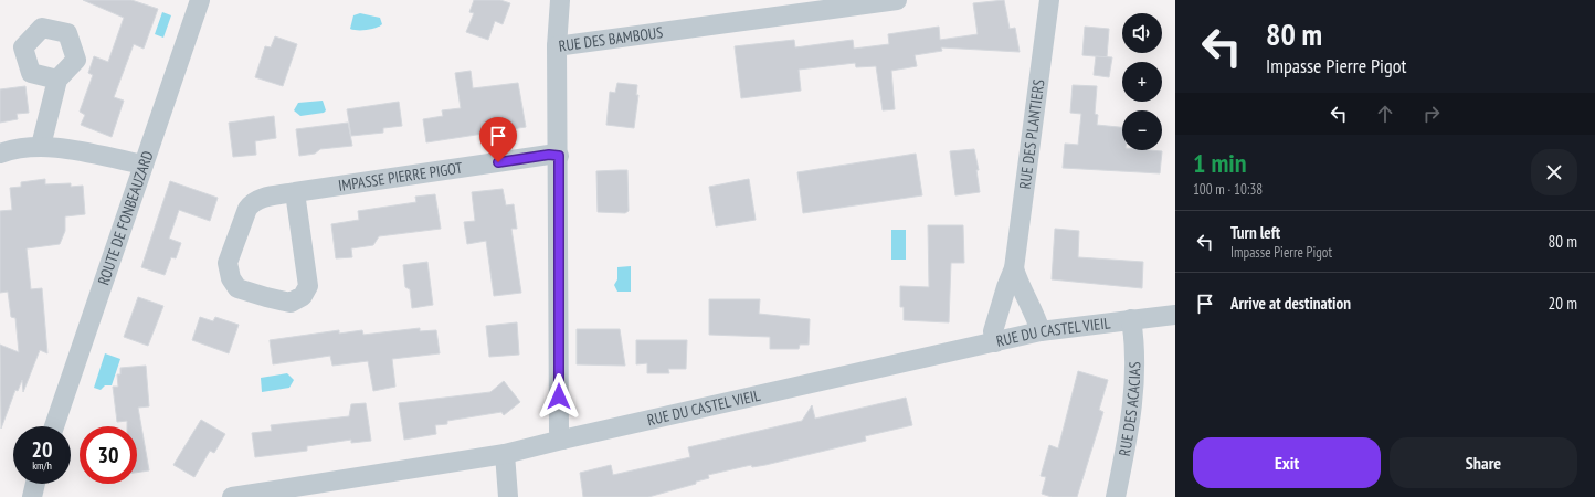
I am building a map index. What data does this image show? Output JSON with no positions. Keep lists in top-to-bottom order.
{
  "streets": {
    "street": [
      "RUE DES BAMBOUS",
      "RUE DES PLANTIERS",
      "IMPASSE PIERRE PIGOT",
      "ROUTE DE FONBEAUZARD",
      "RUE DU CASTEL VIEIL",
      "RUE DES ACACIAS"
    ]
  },
  "crossings": [
    ["RUE DES BAMBOUS", "IMPASSE PIERRE PIGOT"],
    ["RUE DES BAMBOUS", "RUE DU CASTEL VIEIL"],
    ["RUE DES PLANTIERS", "RUE DU CASTEL VIEIL"],
    ["RUE DU CASTEL VIEIL", "RUE DES ACACIAS"]
  ],
  "page": {
    "turn": ["80 m", "Impasse Pierre Pigot"],
    "map_buttons": ["+", "−"],
    "heading": ["1 min", "100 m · 10:38"],
    "list": [
      {
        "name": "Turn left",
        "note": "Impasse Pierre Pigot",
        "value": "80 m"
      },
      {
        "name": "Arrive at destination",
        "value": "20 m"
      }
    ],
    "speed": "20 km/h",
    "limit": "30",
    "buttons": ["Exit", "Share"]
  }
}
